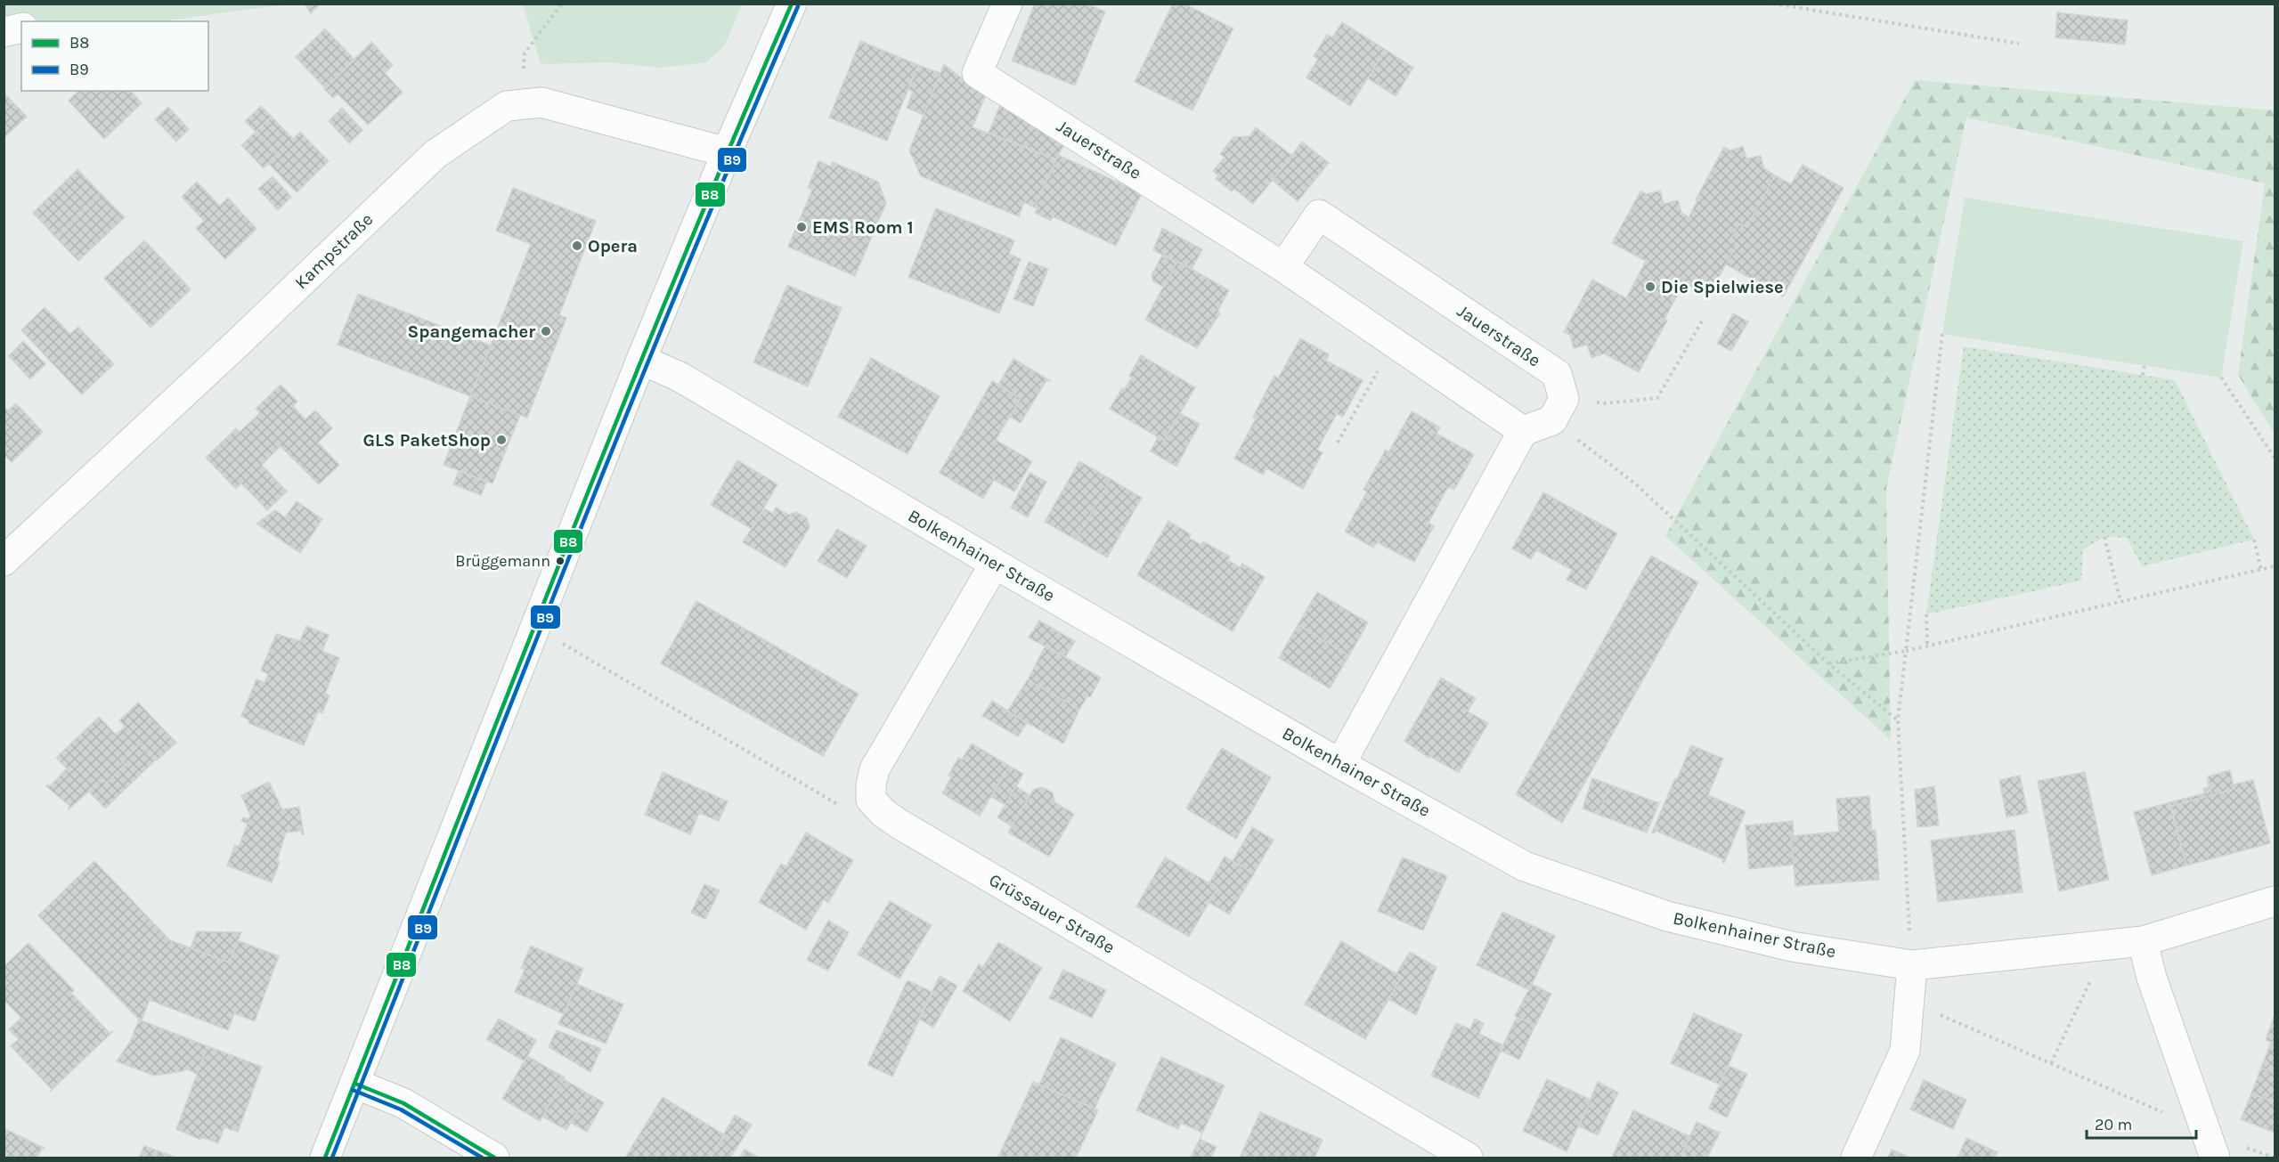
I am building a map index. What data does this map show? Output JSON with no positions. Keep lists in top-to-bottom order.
{
  "streets": {
    "street": [
      "Jauerstraße",
      "Kampstraße",
      "Bolkenhainer Straße",
      "Grüssauer Straße"
    ]
  },
  "places": [
    "EMS Room 1",
    "Opera",
    "Die Spielwiese",
    "Spangemacher",
    "GLS PaketShop",
    "Brüggemann"
  ],
  "lines": ["transit line B8", "transit line B9"],
  "legend": ["B8", "B9"],
  "scale_bar": "20 m"
}
